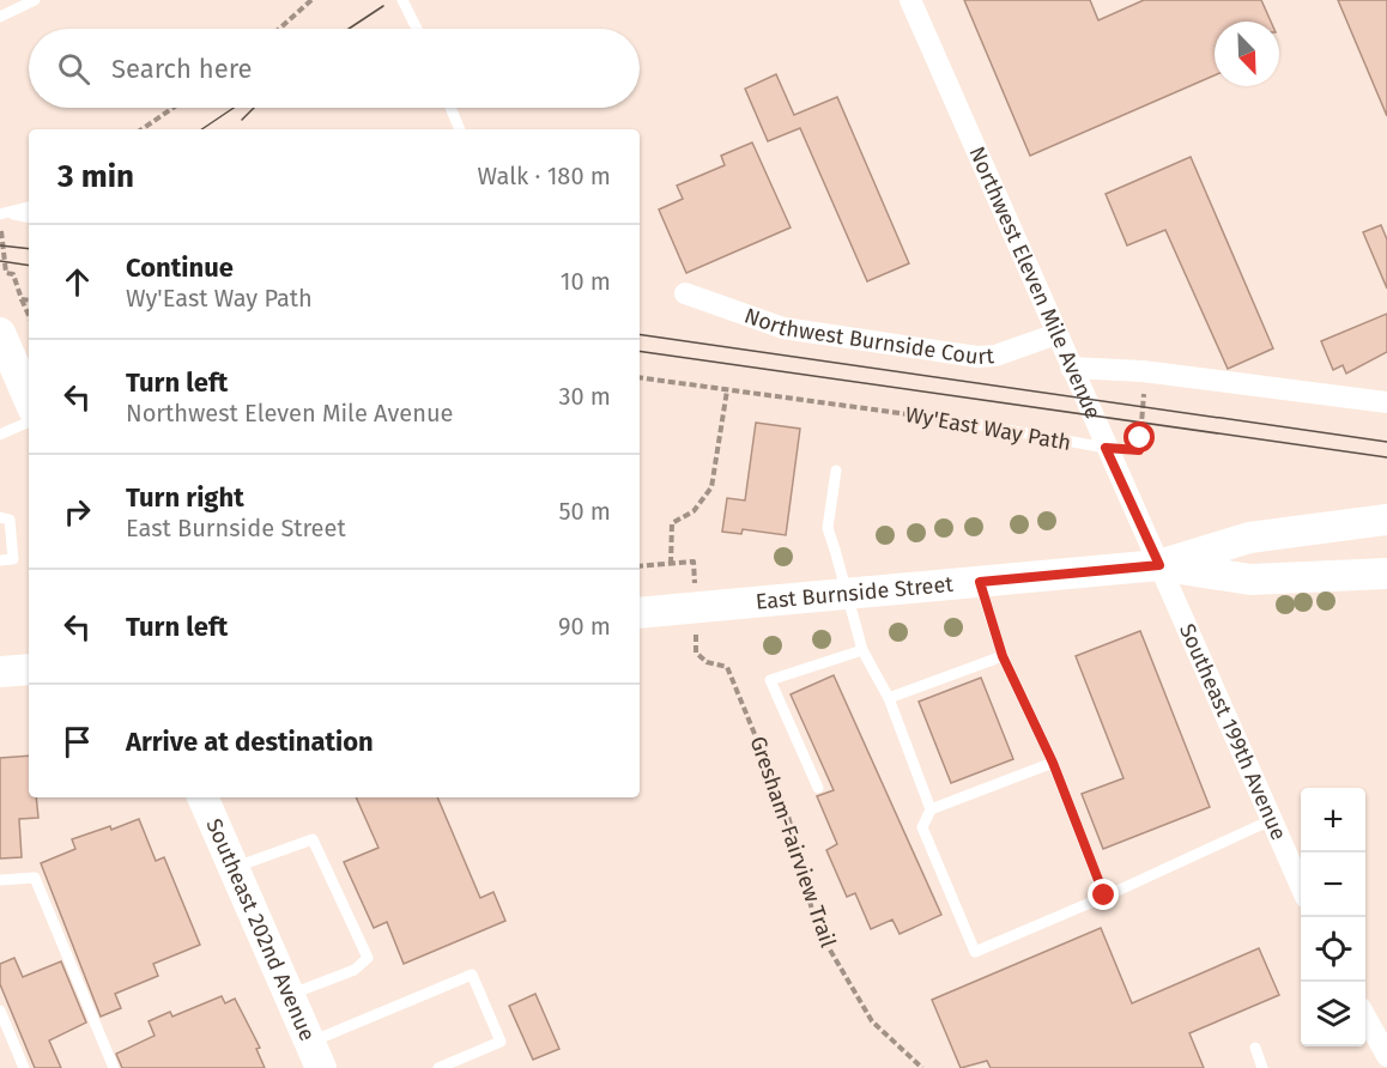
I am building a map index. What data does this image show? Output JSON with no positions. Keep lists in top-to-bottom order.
{
  "streets": {
    "main road": ["East Burnside Street", "Southeast 202nd Avenue"],
    "street": ["Northwest Eleven Mile Avenue", "Northwest Burnside Court", "Southeast 199th Avenue"],
    "lane": ["Wy'East Way Path"],
    "path": ["Gresham-Fairview Trail"]
  },
  "crossings": [
    ["Northwest Eleven Mile Avenue", "Northwest Burnside Court"],
    ["Northwest Eleven Mile Avenue", "Wy'East Way Path"],
    ["Northwest Eleven Mile Avenue", "East Burnside Street"],
    ["Northwest Eleven Mile Avenue", "Southeast 199th Avenue"],
    ["East Burnside Street", "Southeast 199th Avenue"]
  ],
  "north": "bottom right",
  "page": {
    "search": "Search here",
    "heading": ["3 min", "Walk · 180 m"],
    "list": [
      ["Continue", "Wy'East Way Path", "10 m"],
      ["Turn left", "Northwest Eleven Mile Avenue", "30 m"],
      ["Turn right", "East Burnside Street", "50 m"],
      ["Turn left", "90 m"],
      "Arrive at destination"
    ],
    "map_buttons": ["+", "−"]
  }
}
